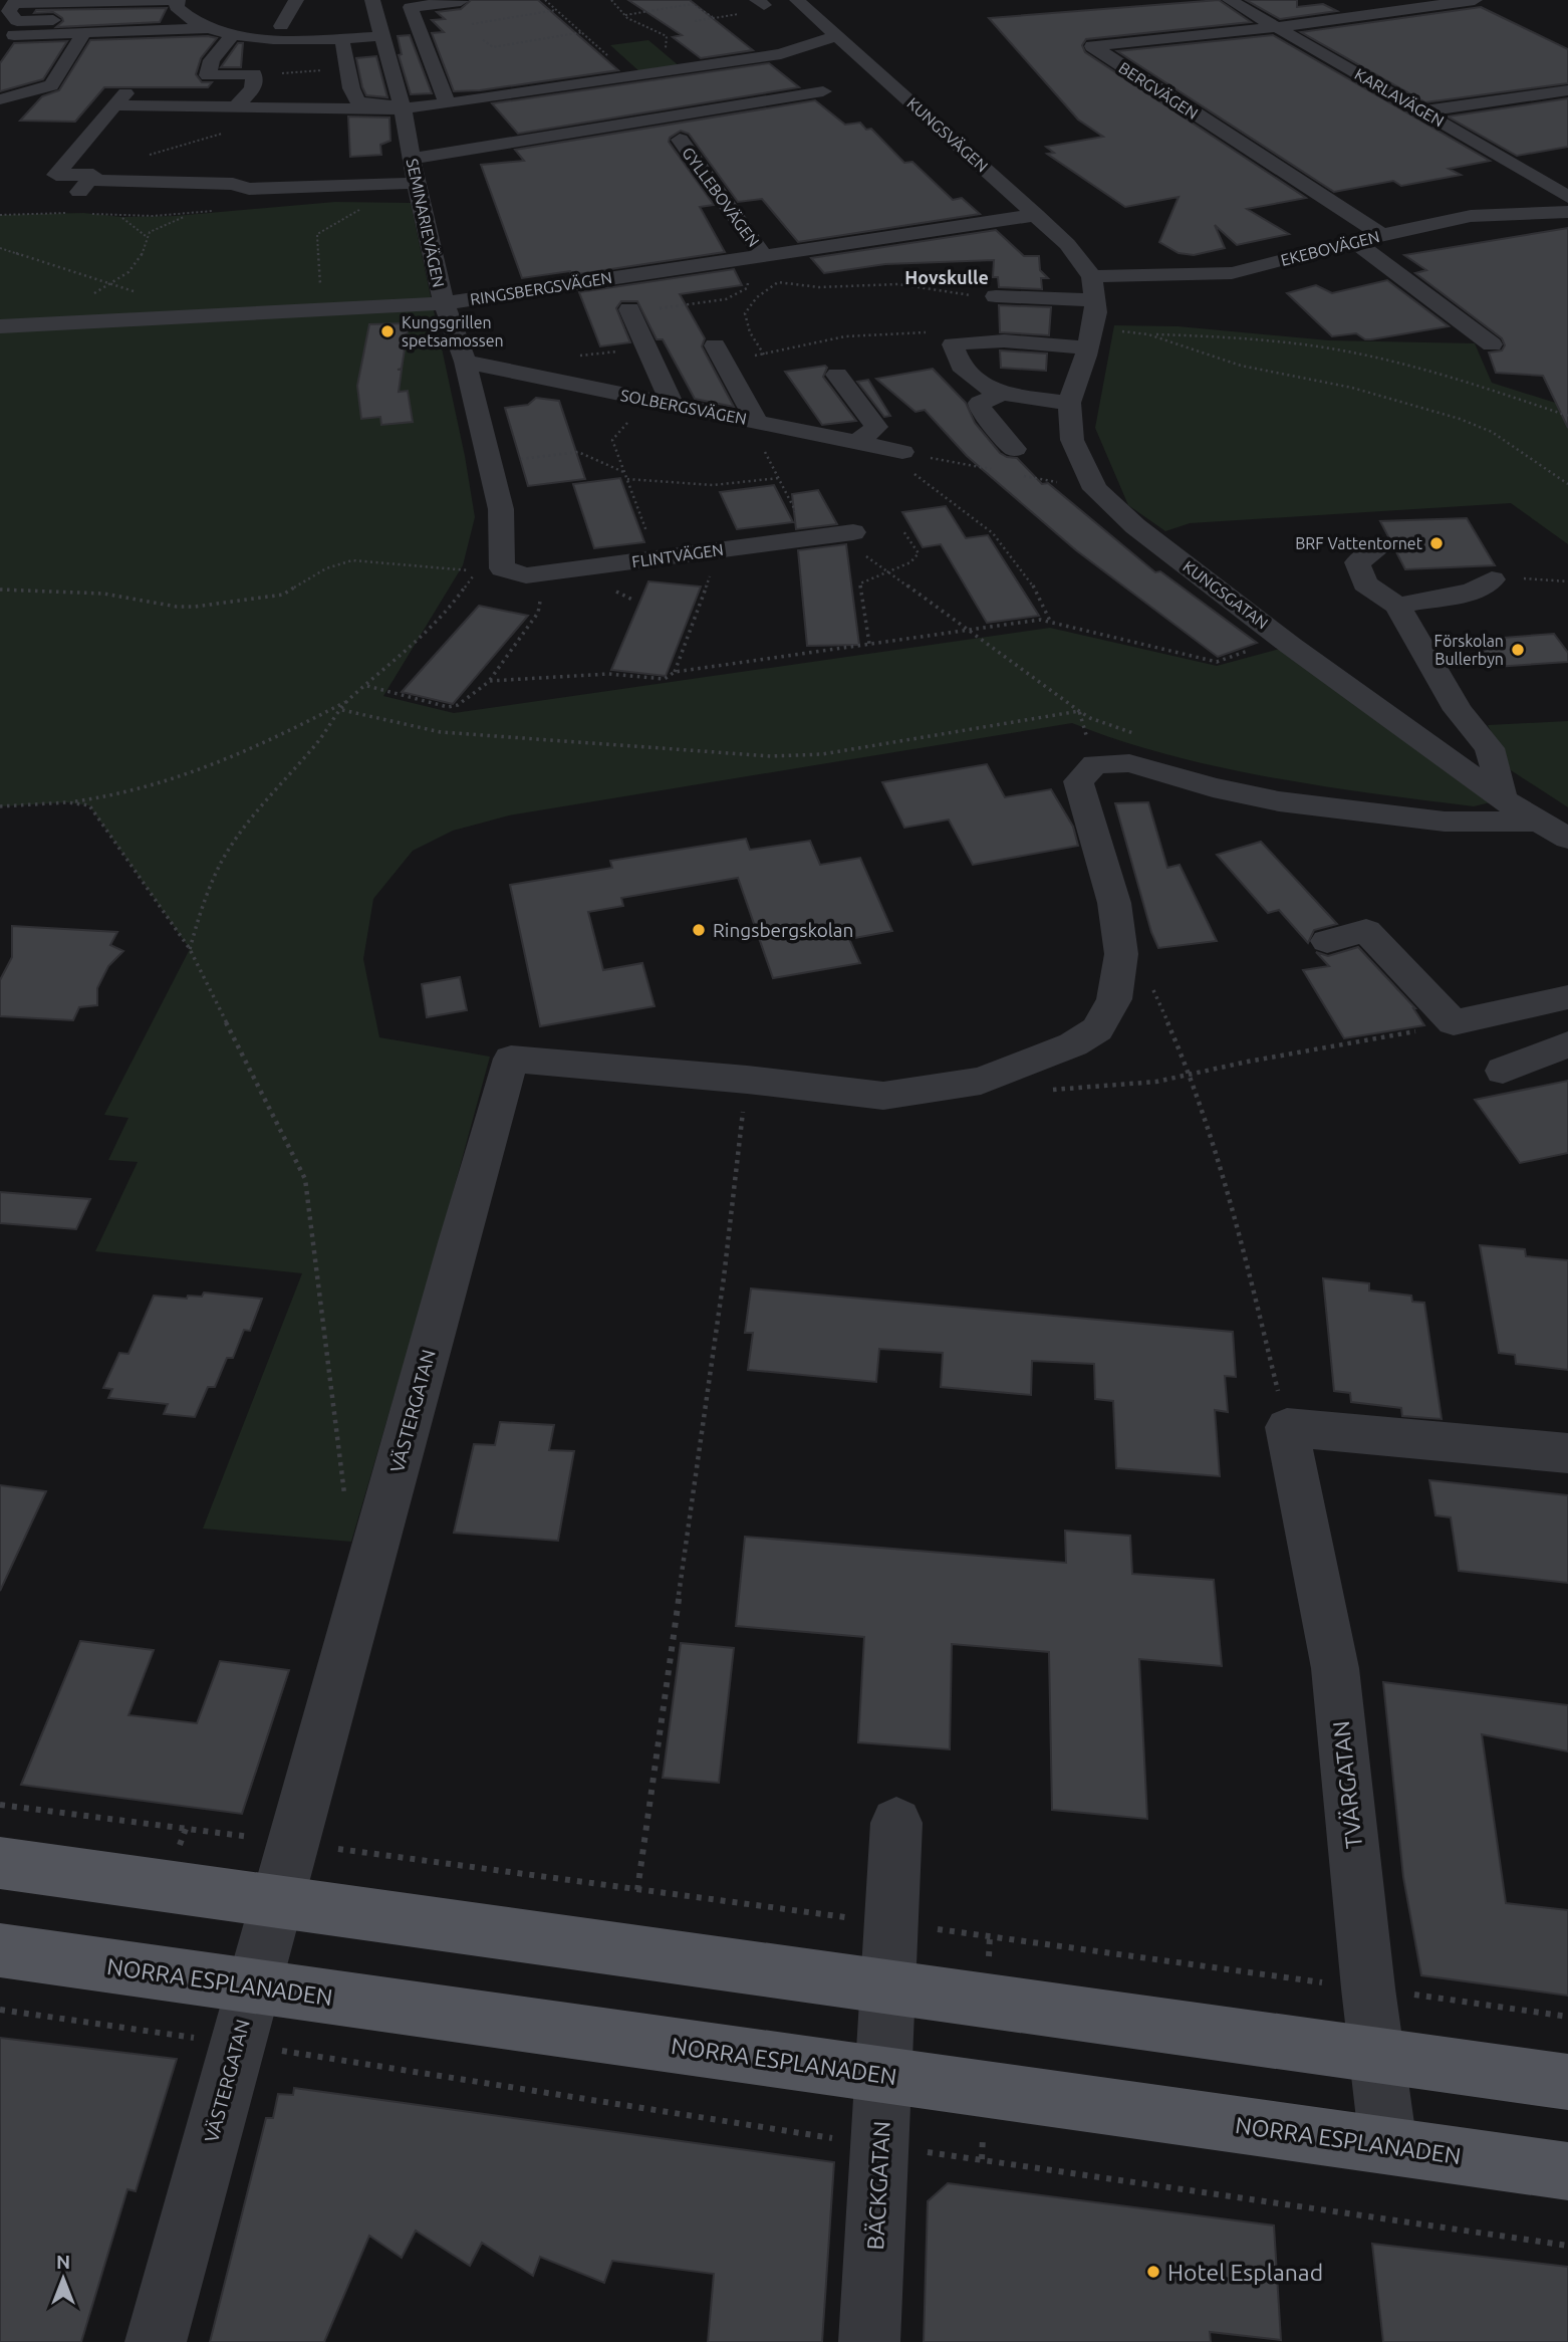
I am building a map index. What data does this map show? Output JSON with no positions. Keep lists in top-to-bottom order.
{
  "streets": {
    "main road": ["NORRA ESPLANADEN"],
    "street": [
      "BERGVÄGEN",
      "KARLAVÄGEN",
      "KUNGSVÄGEN",
      "GYLLEBOVÄGEN",
      "SEMINARIEVÄGEN",
      "EKEBOVÄGEN",
      "RINGSBERGSVÄGEN",
      "SOLBERGSVÄGEN",
      "FLINTVÄGEN",
      "KUNGSGATAN",
      "VÄSTERGATAN",
      "TVÄRGATAN",
      "BÄCKGATAN"
    ]
  },
  "crossings": [
    ["BERGVÄGEN", "KARLAVÄGEN"],
    ["BERGVÄGEN", "EKEBOVÄGEN"],
    ["KUNGSVÄGEN", "EKEBOVÄGEN"],
    ["KUNGSVÄGEN", "RINGSBERGSVÄGEN"],
    ["KUNGSVÄGEN", "KUNGSGATAN"],
    ["GYLLEBOVÄGEN", "RINGSBERGSVÄGEN"],
    ["SEMINARIEVÄGEN", "RINGSBERGSVÄGEN"],
    ["SEMINARIEVÄGEN", "SOLBERGSVÄGEN"],
    ["SEMINARIEVÄGEN", "FLINTVÄGEN"],
    ["EKEBOVÄGEN", "KUNGSGATAN"],
    ["KUNGSGATAN", "VÄSTERGATAN"],
    ["VÄSTERGATAN", "NORRA ESPLANADEN"],
    ["TVÄRGATAN", "NORRA ESPLANADEN"],
    ["NORRA ESPLANADEN", "BÄCKGATAN"]
  ],
  "districts": ["Hovskulle"],
  "places": [
    "Kungsgrillen spetsamossen",
    "BRF Vattentornet",
    "Förskolan Bullerbyn",
    "Ringsbergskolan",
    "Hotel Esplanad"
  ],
  "north": "top"
}
